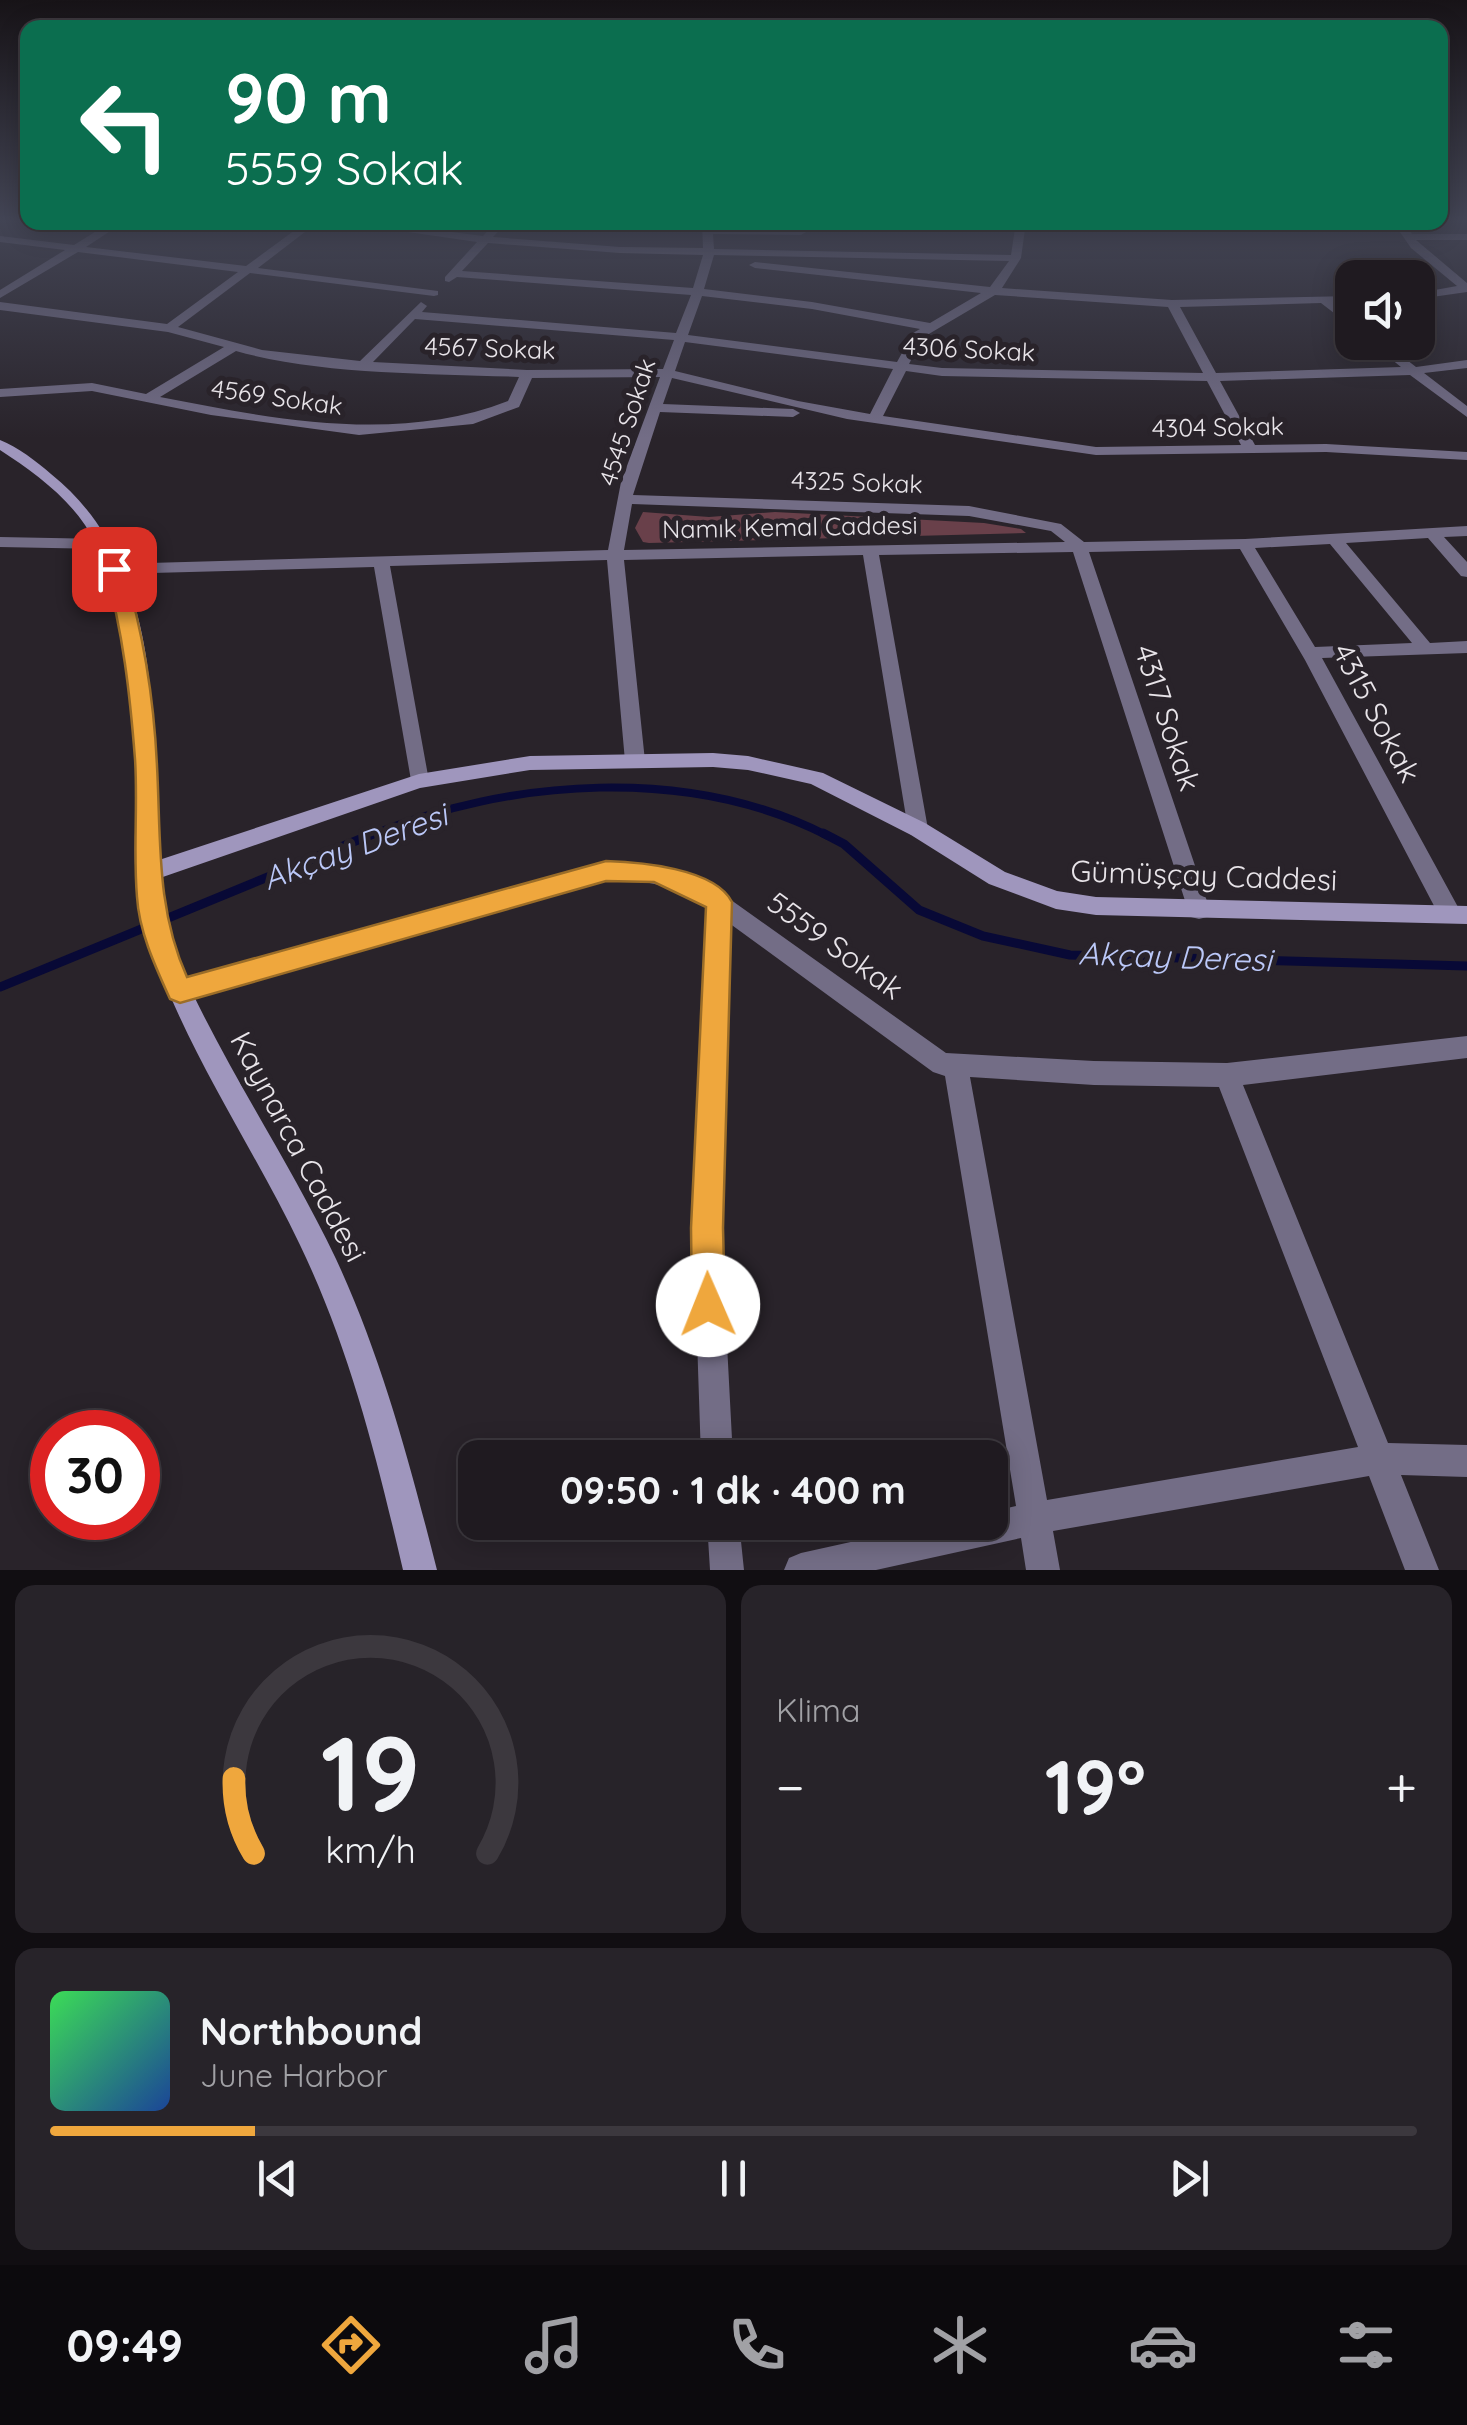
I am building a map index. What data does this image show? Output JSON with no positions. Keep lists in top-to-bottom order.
{
  "streets": {
    "street": [
      "4567 Sokak",
      "4306 Sokak",
      "4569 Sokak",
      "4545 Sokak",
      "4304 Sokak",
      "4325 Sokak",
      "Namık Kemal Caddesi",
      "4315 Sokak",
      "4317 Sokak",
      "Gümüşçay Caddesi",
      "5559 Sokak",
      "Kaynarca Caddesi"
    ]
  },
  "crossings": [
    ["4567 Sokak", "4569 Sokak"],
    ["4567 Sokak", "4545 Sokak"],
    ["4567 Sokak", "4304 Sokak"],
    ["4306 Sokak", "4545 Sokak"],
    ["4545 Sokak", "4325 Sokak"],
    ["4545 Sokak", "Namık Kemal Caddesi"],
    ["4545 Sokak", "Gümüşçay Caddesi"],
    ["4325 Sokak", "Namık Kemal Caddesi"],
    ["4325 Sokak", "4317 Sokak"],
    ["Namık Kemal Caddesi", "4315 Sokak"],
    ["Namık Kemal Caddesi", "4317 Sokak"],
    ["Namık Kemal Caddesi", "Kaynarca Caddesi"],
    ["4315 Sokak", "Gümüşçay Caddesi"],
    ["4317 Sokak", "Gümüşçay Caddesi"],
    ["Gümüşçay Caddesi", "Kaynarca Caddesi"],
    ["5559 Sokak", "Kaynarca Caddesi"]
  ],
  "water": ["Akçay Deresi"],
  "page": {
    "turn": ["90 m", "5559 Sokak"],
    "limit": "30",
    "trip": "09:50 · 1 dk · 400 m",
    "tile": "Klima",
    "heat": ["−", "19°", "+"],
    "song": ["Northbound", "June Harbor"],
    "tabs": "09:49",
    "gauge": ["19", "km/h"]
  }
}
